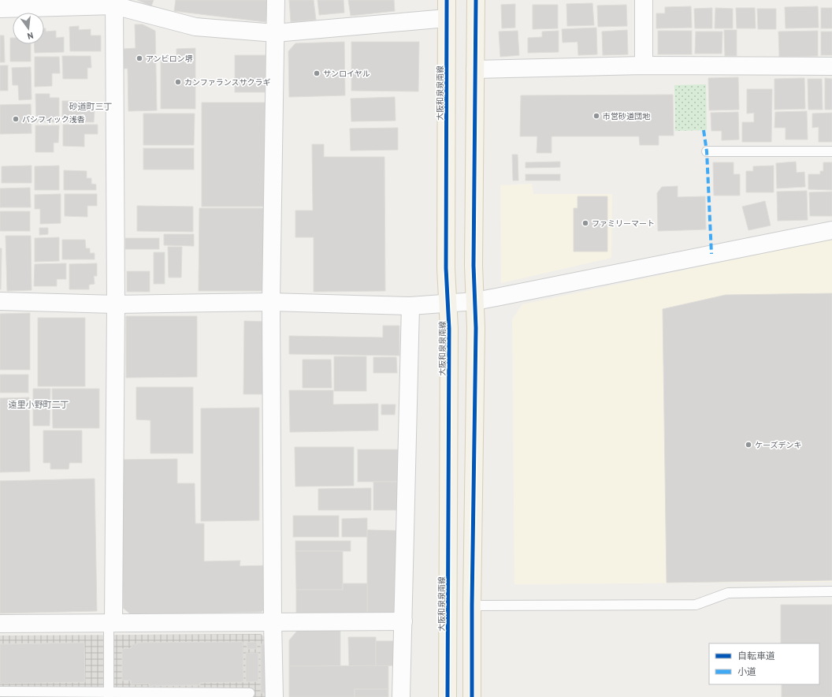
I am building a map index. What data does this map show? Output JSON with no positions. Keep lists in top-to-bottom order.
{
  "streets": {
    "main road": ["大阪和泉泉南線"]
  },
  "districts": ["砂道町三丁", "遠里小野町二丁"],
  "places": [
    "アンビロン堺",
    "サンロイヤル",
    "カンファランスサクラギ",
    "市営砂道団地",
    "パシフィック浅香",
    "ファミリーマート",
    "ケーズデンキ"
  ],
  "legend": ["自転車道", "小道"],
  "north": "bottom"
}
